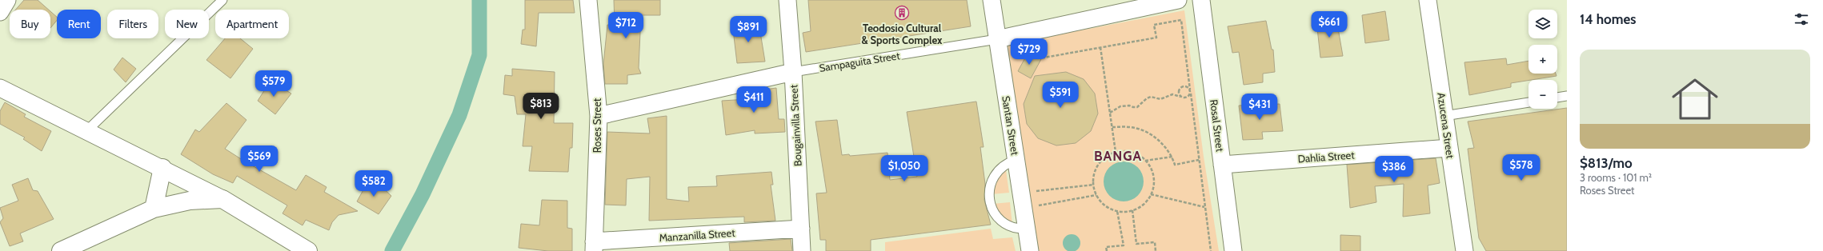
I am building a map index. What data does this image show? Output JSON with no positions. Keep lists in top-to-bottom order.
{
  "streets": {
    "street": [
      "Sampaguita Street",
      "Roses Street",
      "Bougainvilla Street",
      "Santan Street",
      "Rosal Street",
      "Azucena Street",
      "Dahlia Street",
      "Manzanilla Street"
    ]
  },
  "crossings": [
    ["Sampaguita Street", "Roses Street"],
    ["Sampaguita Street", "Bougainvilla Street"],
    ["Sampaguita Street", "Santan Street"],
    ["Roses Street", "Manzanilla Street"],
    ["Bougainvilla Street", "Manzanilla Street"],
    ["Rosal Street", "Dahlia Street"],
    ["Azucena Street", "Dahlia Street"]
  ],
  "districts": ["BANGA"],
  "places": {
    "building": ["Teodosio Cultural & Sports Complex"]
  },
  "page": {
    "heading": "14 homes",
    "map_buttons": ["+", "−"],
    "chip": [
      "Buy",
      "Rent",
      "Filters",
      "New",
      "Apartment"
    ],
    "price": [
      "$661",
      "$712",
      "$891",
      "$729",
      "$579",
      "$591",
      "$411",
      "$813",
      "$431",
      "$569",
      "$578",
      "$1,050",
      "$386",
      "$582"
    ],
    "list": [
      {
        "name": "$813/mo",
        "note": "3 rooms · 101 m² · Roses Street"
      }
    ]
  }
}
